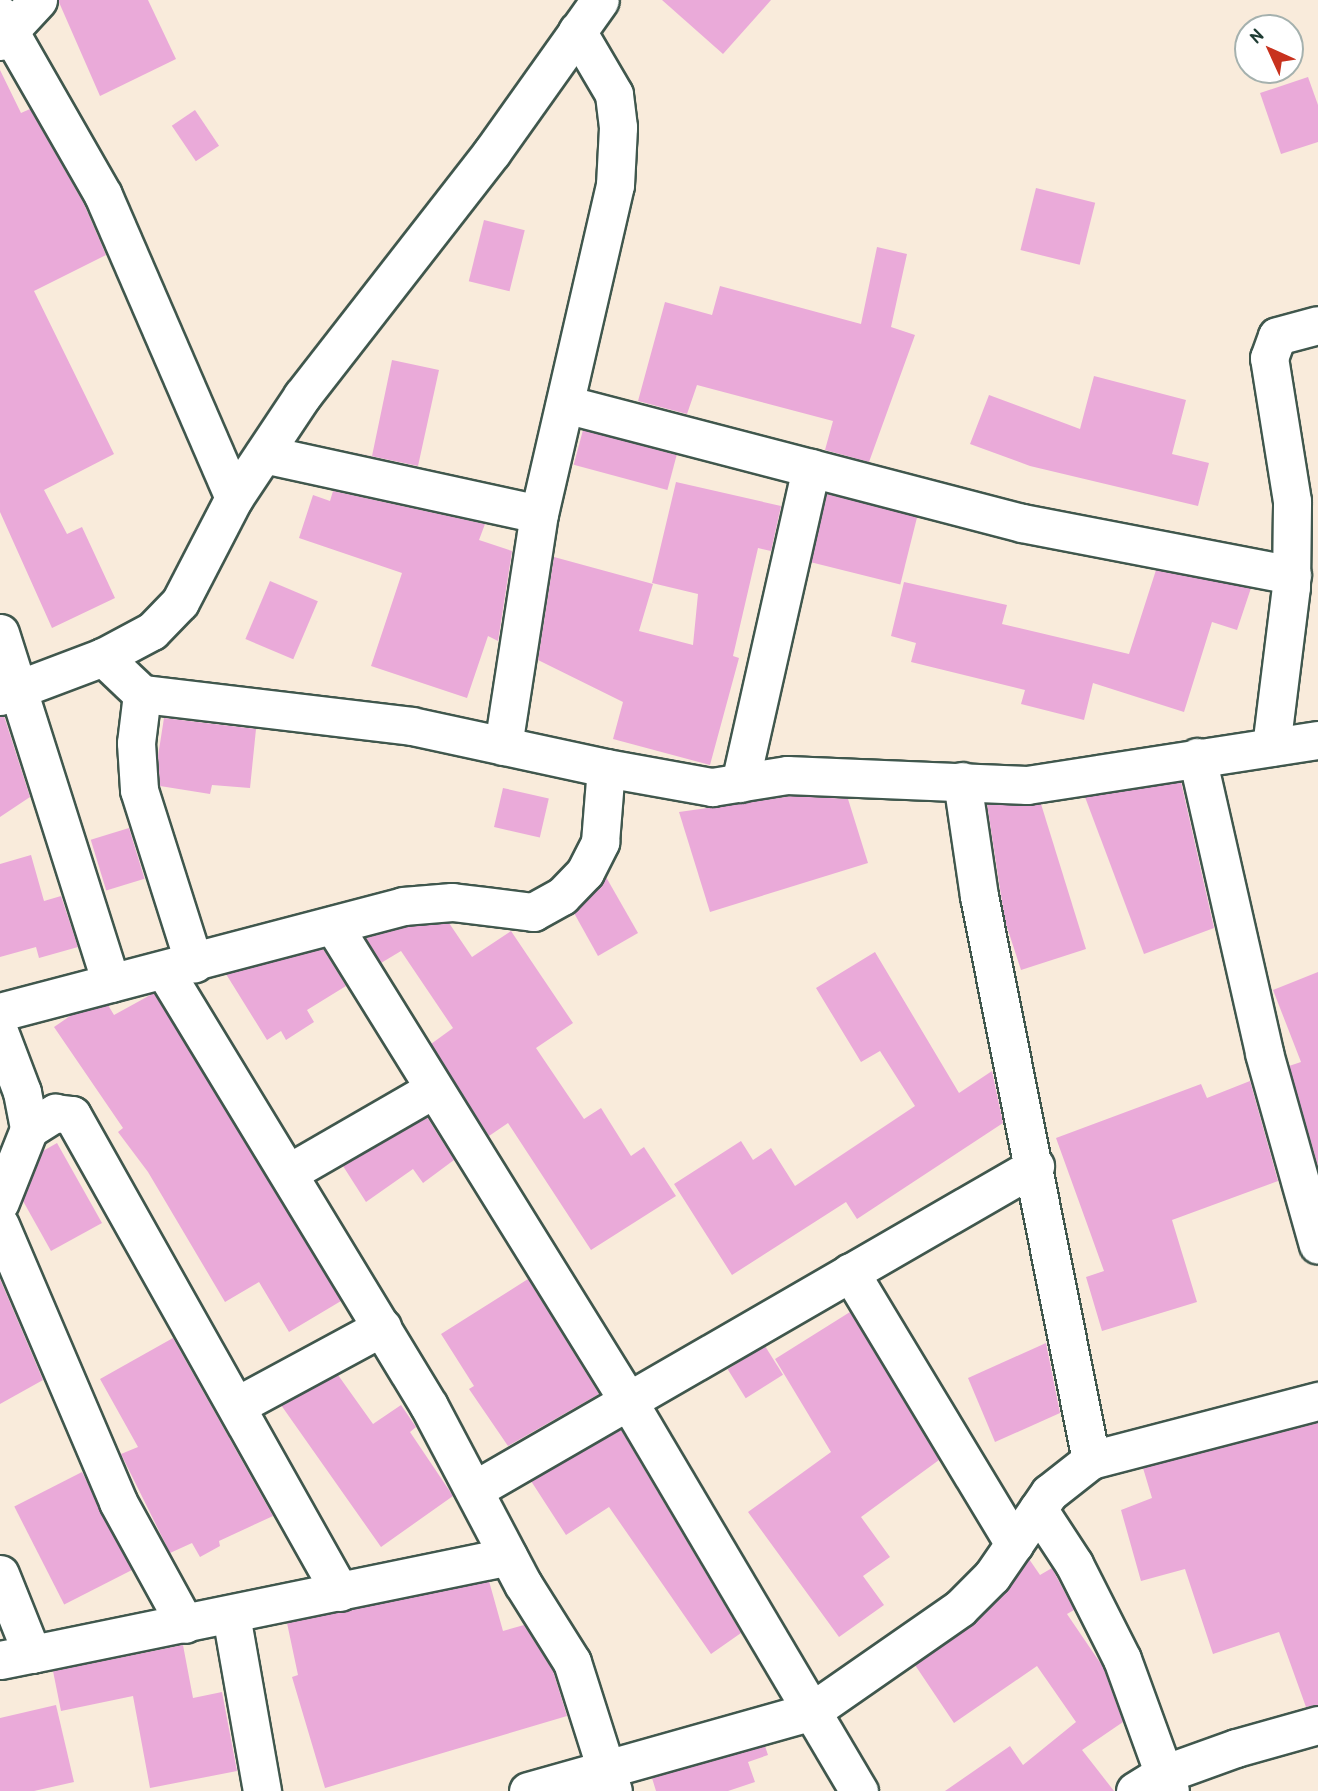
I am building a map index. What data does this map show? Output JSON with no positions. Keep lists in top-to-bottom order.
{
  "north": "top left"
}
